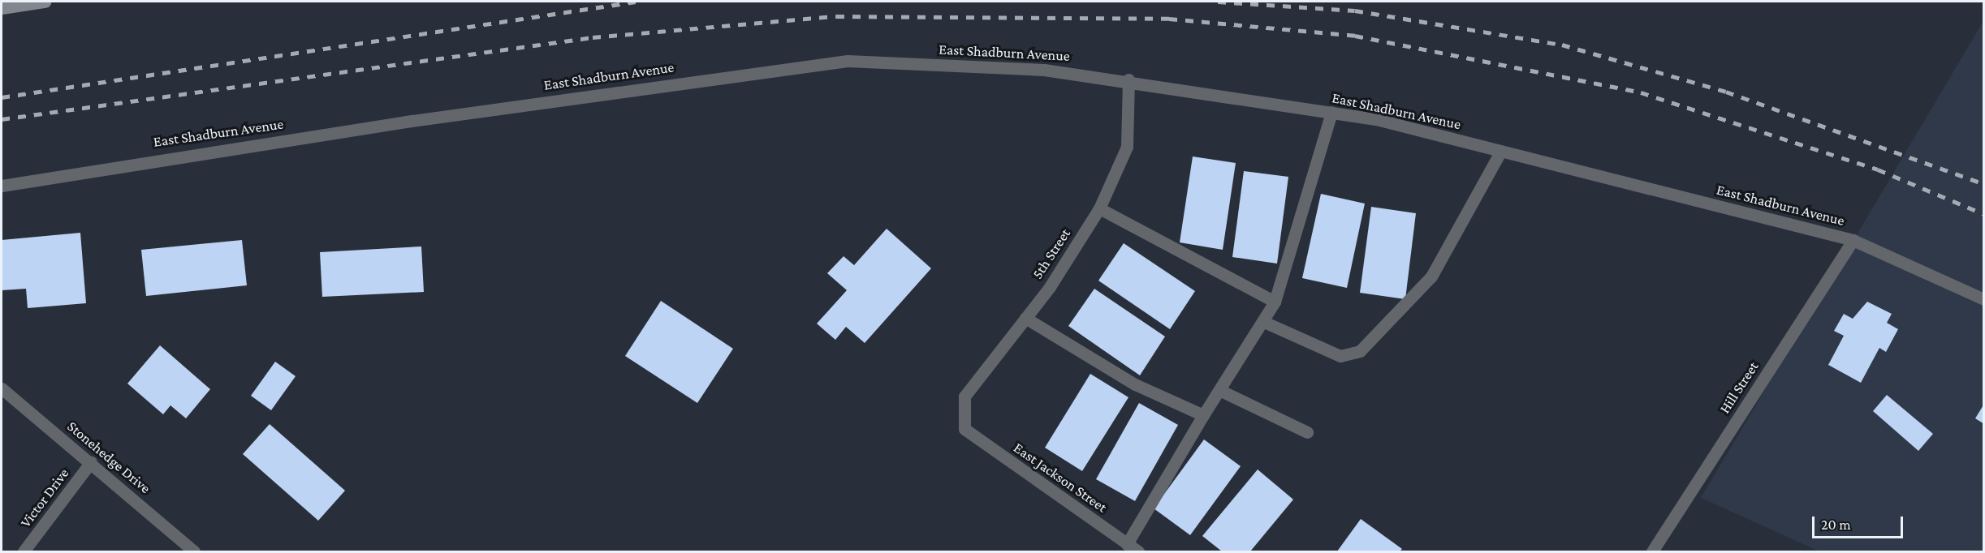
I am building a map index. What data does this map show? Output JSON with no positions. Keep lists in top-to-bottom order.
{
  "streets": {
    "street": [
      "East Shadburn Avenue",
      "5th Street",
      "Hill Street",
      "Stonehedge Drive",
      "East Jackson Street",
      "Victor Drive"
    ]
  },
  "crossings": [
    ["East Shadburn Avenue", "5th Street"],
    ["East Shadburn Avenue", "Hill Street"],
    ["5th Street", "East Jackson Street"],
    ["Stonehedge Drive", "Victor Drive"]
  ],
  "scale_bar": "20 m"
}
